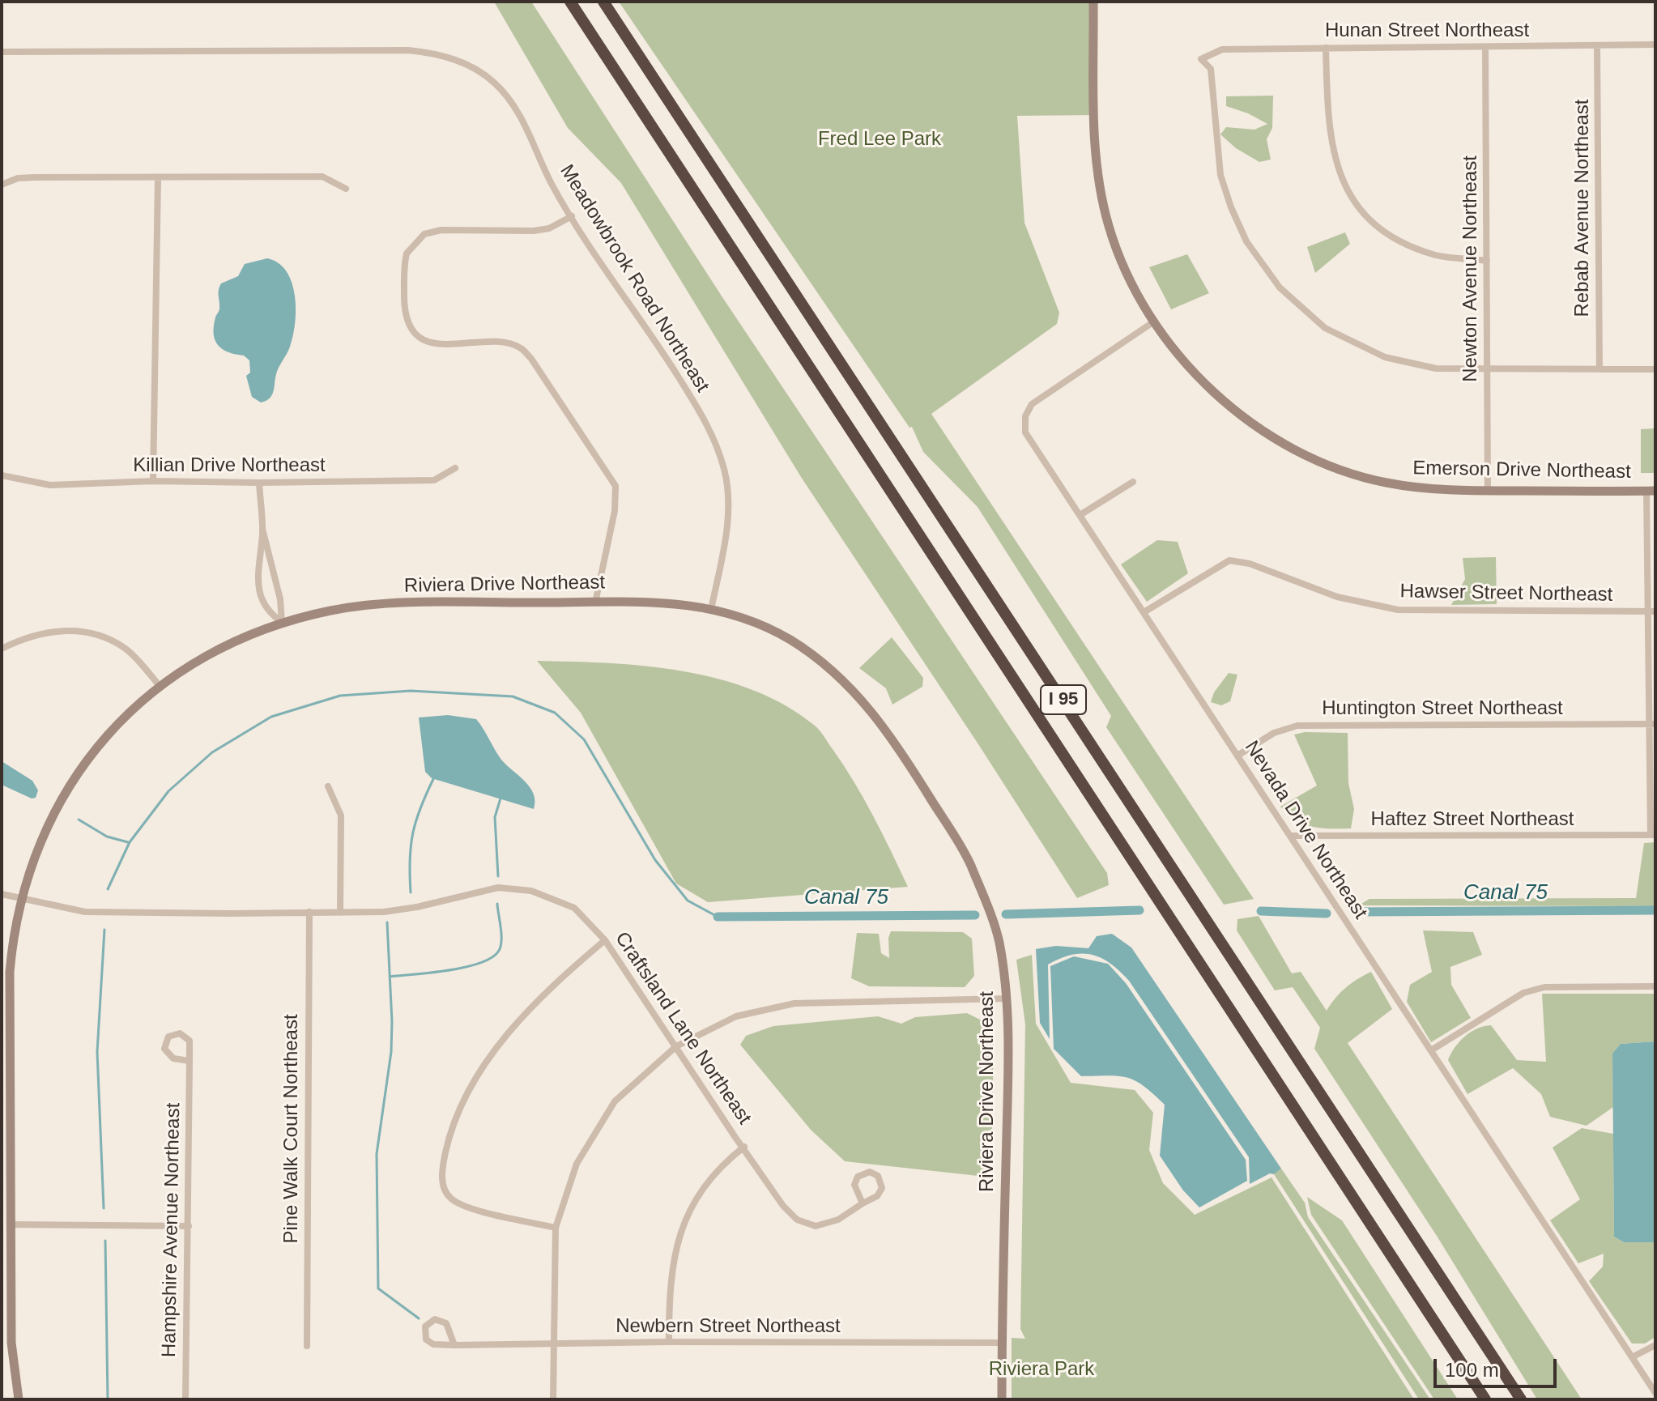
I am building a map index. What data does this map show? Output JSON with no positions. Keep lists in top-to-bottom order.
{
  "streets": {
    "highway": ["I 95"],
    "street": [
      "Hunan Street Northeast",
      "Rebab Avenue Northeast",
      "Newton Avenue Northeast",
      "Meadowbrook Road Northeast",
      "Killian Drive Northeast",
      "Emerson Drive Northeast",
      "Riviera Drive Northeast",
      "Hawser Street Northeast",
      "Huntington Street Northeast",
      "Haftez Street Northeast",
      "Nevada Drive Northeast",
      "Craftsland Lane Northeast",
      "Pine Walk Court Northeast",
      "Hampshire Avenue Northeast",
      "Newbern Street Northeast"
    ]
  },
  "crossings": [
    ["Hunan Street Northeast", "Rebab Avenue Northeast"],
    ["Hunan Street Northeast", "Newton Avenue Northeast"],
    ["Newton Avenue Northeast", "Emerson Drive Northeast"],
    ["Meadowbrook Road Northeast", "Riviera Drive Northeast"],
    ["Emerson Drive Northeast", "Nevada Drive Northeast"],
    ["Riviera Drive Northeast", "Craftsland Lane Northeast"],
    ["Riviera Drive Northeast", "Newbern Street Northeast"],
    ["Hawser Street Northeast", "Nevada Drive Northeast"],
    ["Huntington Street Northeast", "Nevada Drive Northeast"],
    ["Haftez Street Northeast", "Nevada Drive Northeast"],
    ["Craftsland Lane Northeast", "Pine Walk Court Northeast"]
  ],
  "water": ["Canal 75"],
  "parks": ["Fred Lee Park", "Riviera Park"],
  "scale_bar": "100 m"
}
